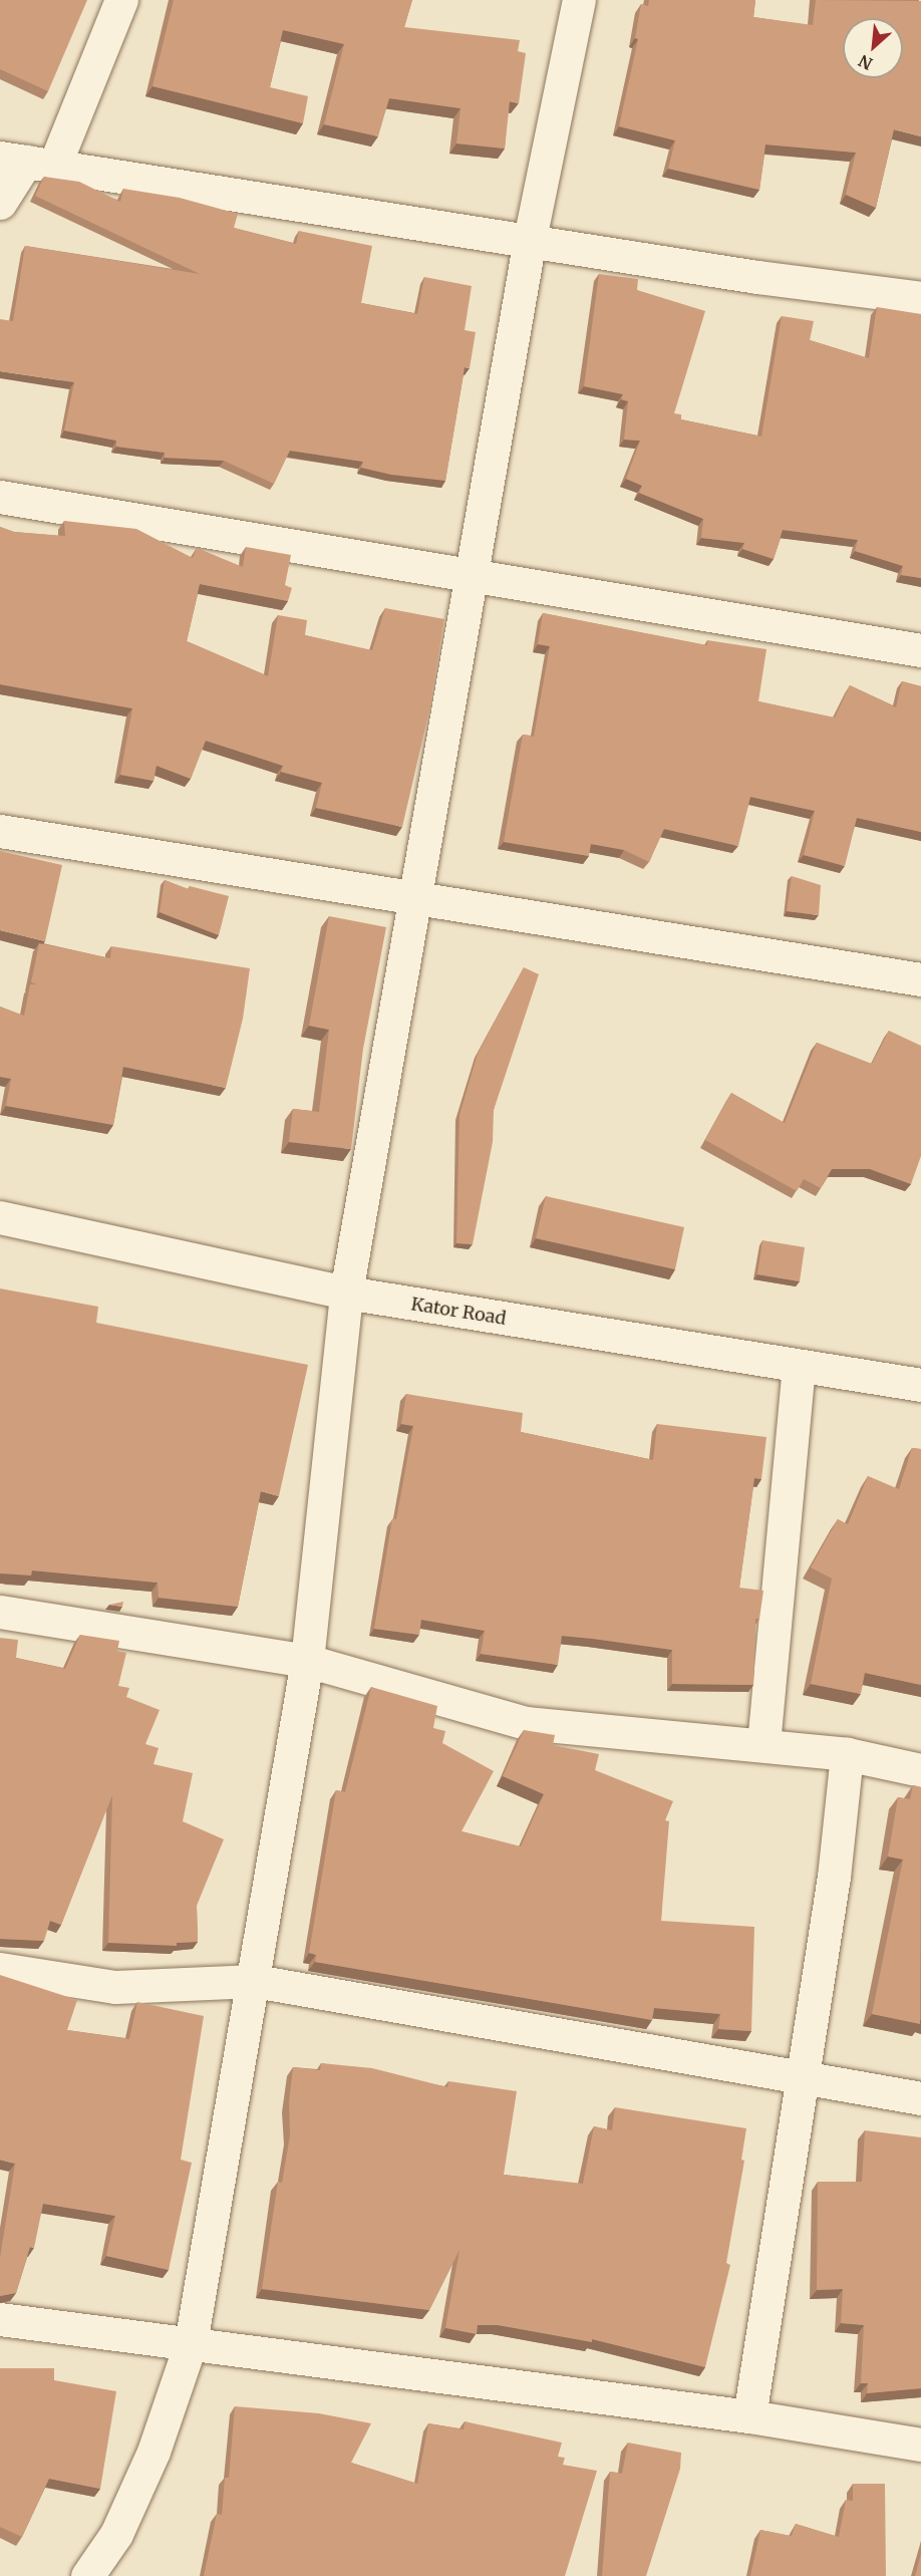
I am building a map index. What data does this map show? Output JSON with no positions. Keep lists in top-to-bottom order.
{
  "streets": {
    "street": ["Kator Road"]
  },
  "north": "bottom left"
}
